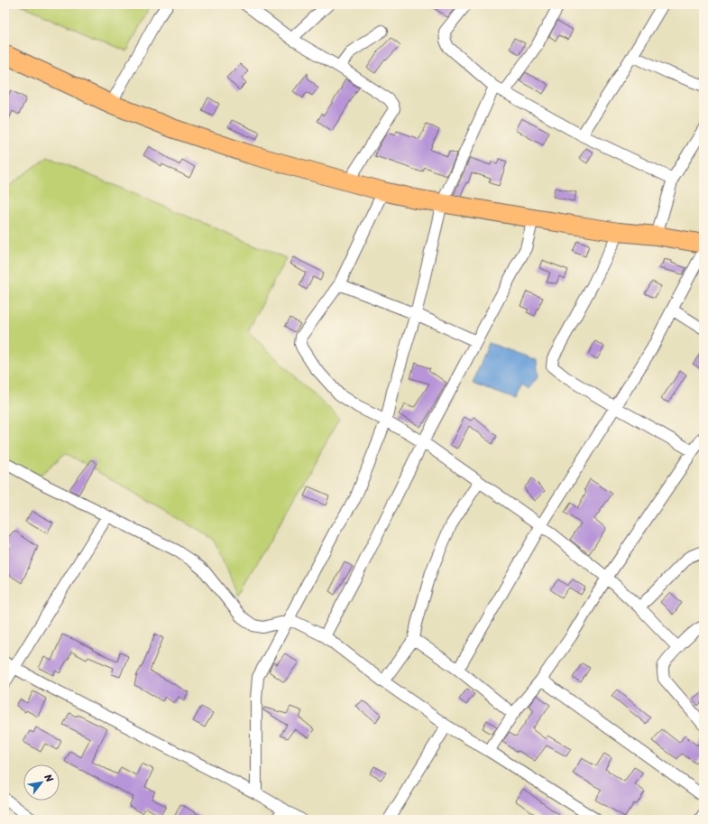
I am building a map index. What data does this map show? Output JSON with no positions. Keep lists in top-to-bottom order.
{
  "north": "top right"
}
